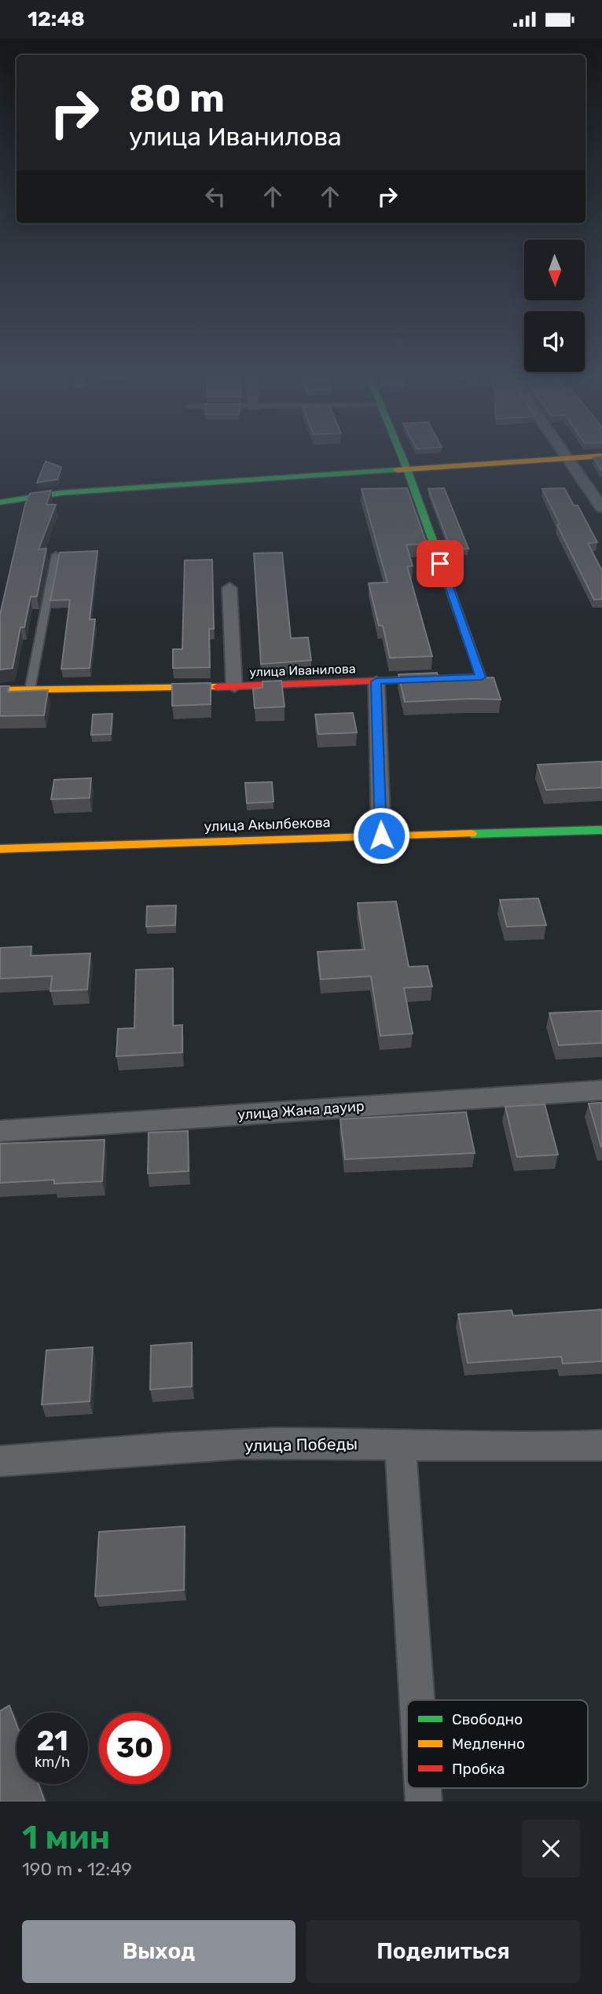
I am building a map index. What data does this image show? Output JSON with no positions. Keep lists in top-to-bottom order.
{
  "streets": {
    "street": [
      "улица Иванилова",
      "улица Акылбекова",
      "улица Жана дауир",
      "улица Победы"
    ]
  },
  "legend": ["Свободно", "Медленно", "Пробка"],
  "north": "bottom",
  "page": {
    "status": "12:48",
    "turn": ["80 m", "улица Иванилова"],
    "speed": "21 km/h",
    "limit": "30",
    "heading": ["1 мин", "190 m · 12:49"],
    "buttons": ["Выход", "Поделиться"]
  }
}
